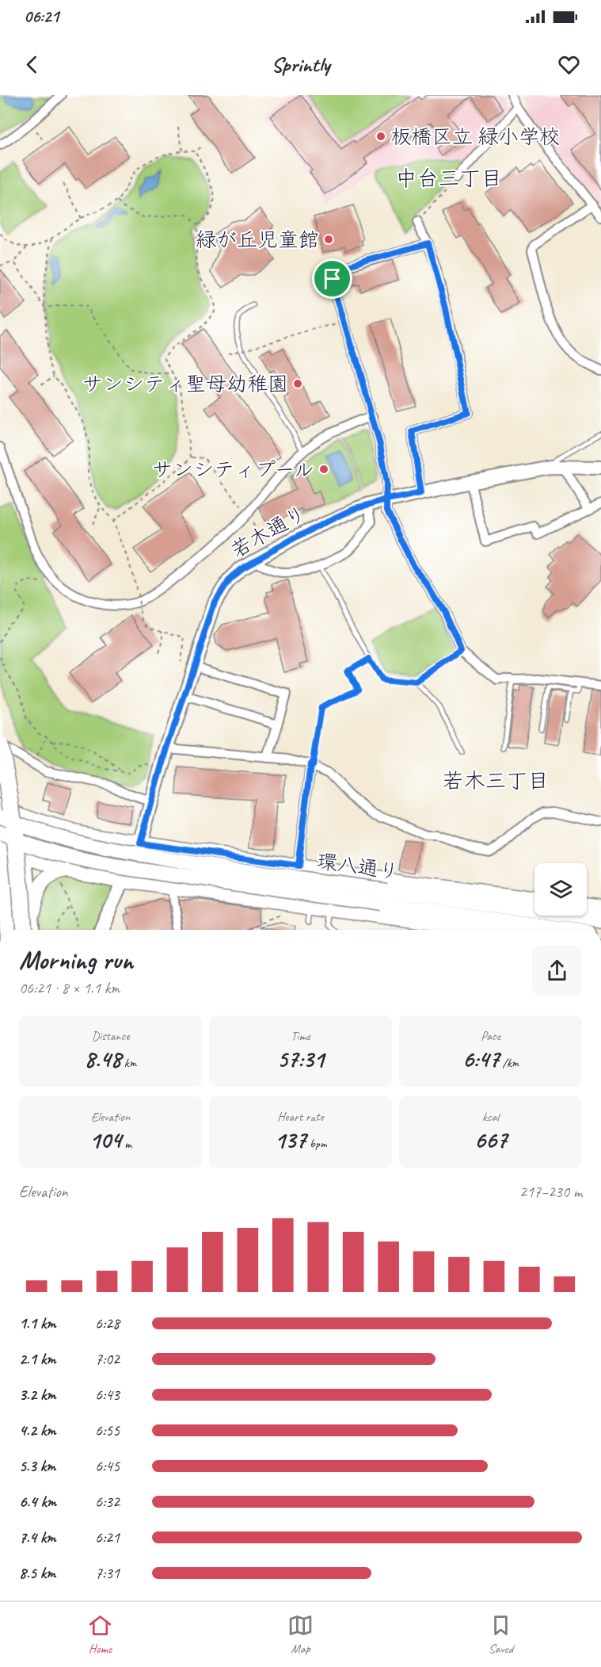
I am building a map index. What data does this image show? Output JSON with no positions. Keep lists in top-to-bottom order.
{
  "streets": {
    "main road": ["環八通り"],
    "street": ["若木通り"]
  },
  "districts": ["中台三丁目", "若木三丁目"],
  "places": [
    "板橋区立 緑小学校",
    "緑が丘児童館",
    "サンシティ聖母幼稚園",
    "サンシティプール"
  ],
  "page": {
    "status": "06:21",
    "header": "Sprintly",
    "heading": ["Morning run", "06:21 · 8 × 1.1 km"],
    "stats": [
      ["Distance", "8.48 km"],
      ["Time", "57:31"],
      ["Pace", "6:47 /km"],
      ["Elevation", "104 m"],
      ["Heart rate", "137 bpm"],
      ["kcal", "667"]
    ],
    "chart": ["Elevation", "217–230 m"],
    "list": [
      {
        "name": "1.1 km",
        "note": "6:28"
      },
      {
        "name": "2.1 km",
        "note": "7:02"
      },
      {
        "name": "3.2 km",
        "note": "6:43"
      },
      {
        "name": "4.2 km",
        "note": "6:55"
      },
      {
        "name": "5.3 km",
        "note": "6:45"
      },
      {
        "name": "6.4 km",
        "note": "6:32"
      },
      {
        "name": "7.4 km",
        "note": "6:21"
      },
      {
        "name": "8.5 km",
        "note": "7:31"
      }
    ],
    "tabs": ["Home", "Map", "Saved"]
  }
}
